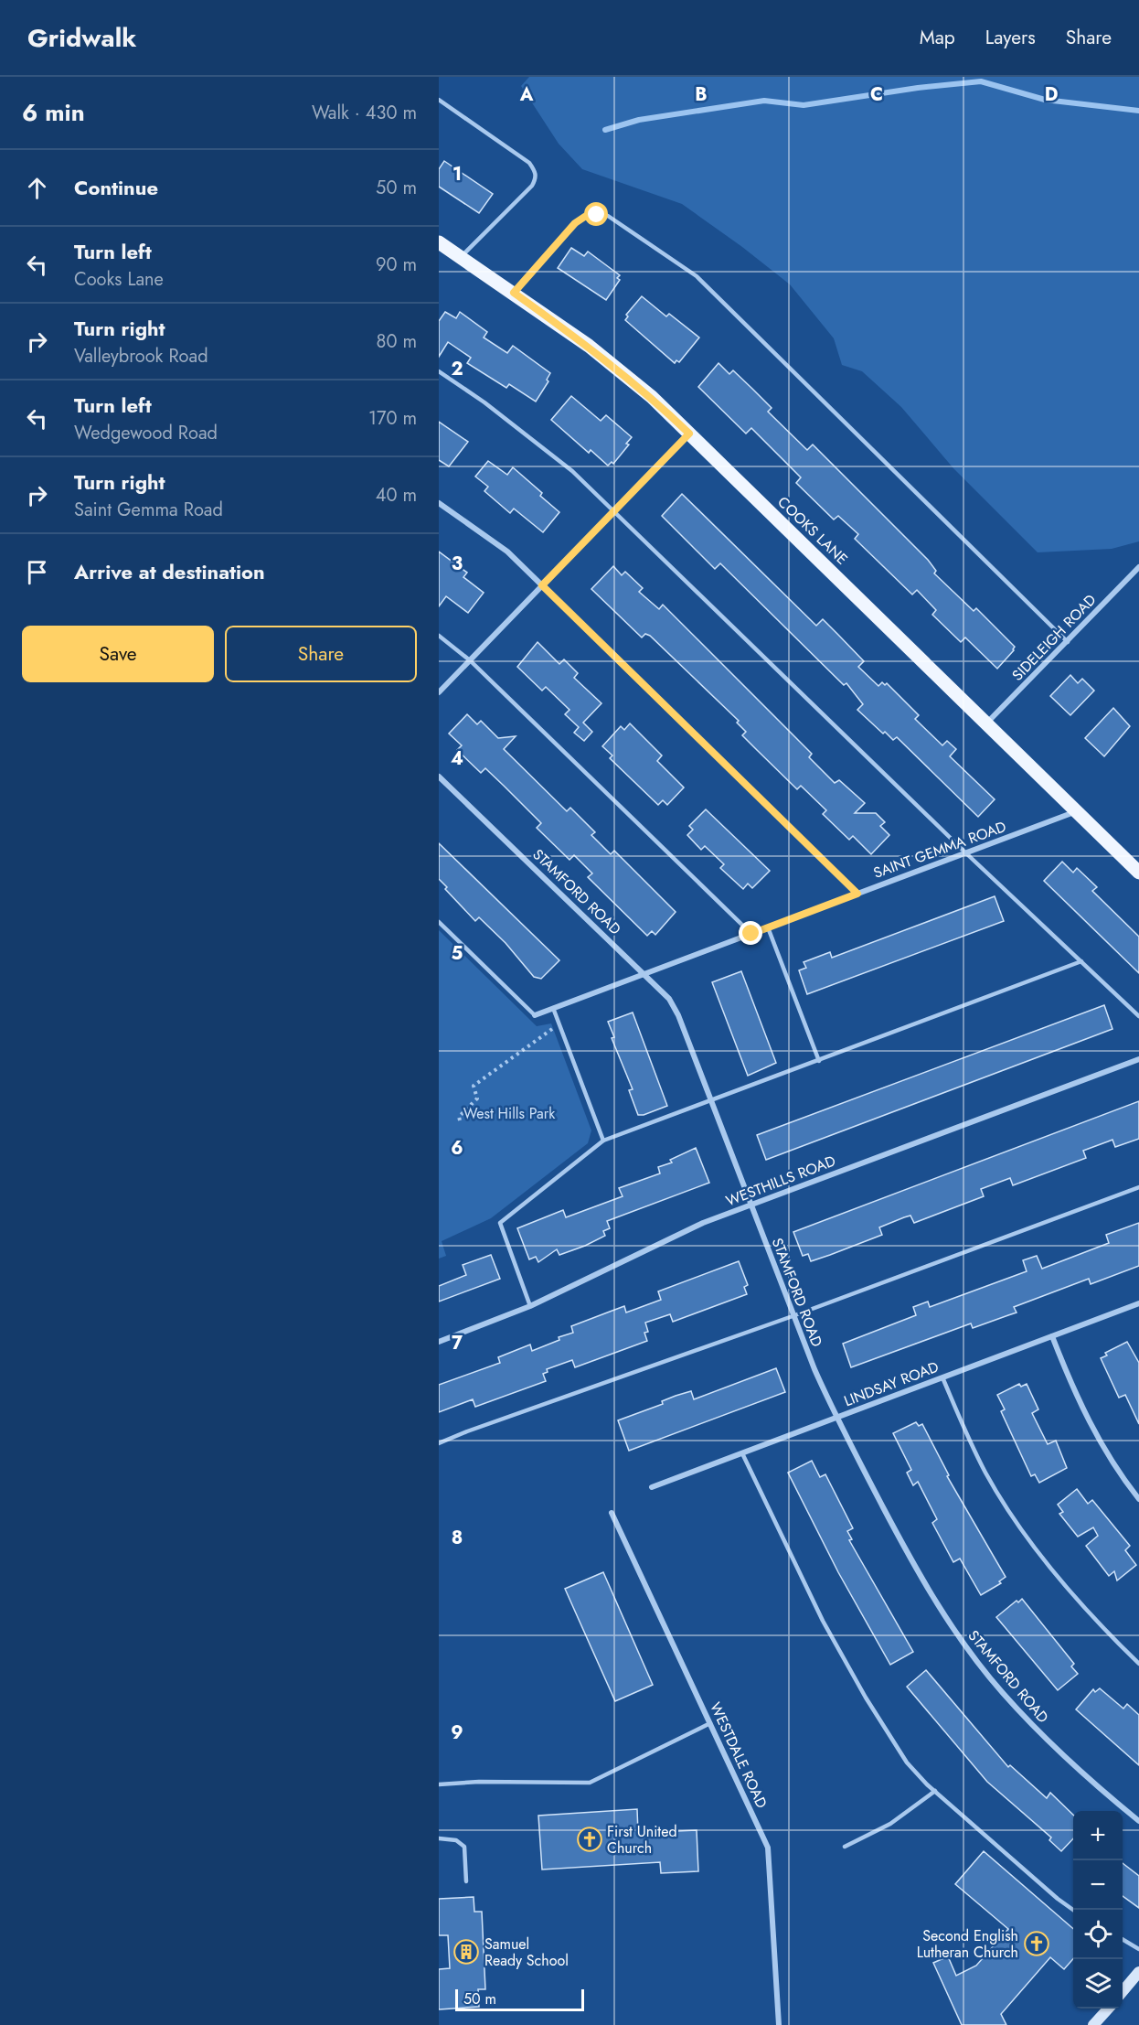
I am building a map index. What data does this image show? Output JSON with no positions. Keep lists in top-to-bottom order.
{
  "streets": {
    "main road": ["COOKS LANE"],
    "street": [
      "SIDELEIGH ROAD",
      "SAINT GEMMA ROAD",
      "STAMFORD ROAD",
      "WESTHILLS ROAD",
      "LINDSAY ROAD",
      "WESTDALE ROAD"
    ]
  },
  "crossings": [
    ["COOKS LANE", "SIDELEIGH ROAD"],
    ["COOKS LANE", "SAINT GEMMA ROAD"],
    ["SAINT GEMMA ROAD", "STAMFORD ROAD"],
    ["STAMFORD ROAD", "WESTHILLS ROAD"],
    ["STAMFORD ROAD", "LINDSAY ROAD"]
  ],
  "parks": ["West Hills Park"],
  "places": {
    "church": ["First United Church", "Second English Lutheran Church"],
    "building": ["Samuel Ready School"]
  },
  "scale_bar": "50 m",
  "page": {
    "header": "Gridwalk",
    "nav": ["Map", "Layers", "Share"],
    "heading": ["6 min", "Walk · 430 m"],
    "list": [
      ["Continue", "50 m"],
      ["Turn left", "Cooks Lane", "90 m"],
      ["Turn right", "Valleybrook Road", "80 m"],
      ["Turn left", "Wedgewood Road", "170 m"],
      ["Turn right", "Saint Gemma Road", "40 m"],
      "Arrive at destination"
    ],
    "buttons": ["Save", "Share"],
    "map_buttons": ["+", "−"],
    "scale": "50 m"
  },
  "grid": {
    "columns": [
      "A",
      "B",
      "C",
      "D"
    ],
    "rows": [
      "1",
      "2",
      "3",
      "4",
      "5",
      "6",
      "7",
      "8",
      "9"
    ]
  }
}
